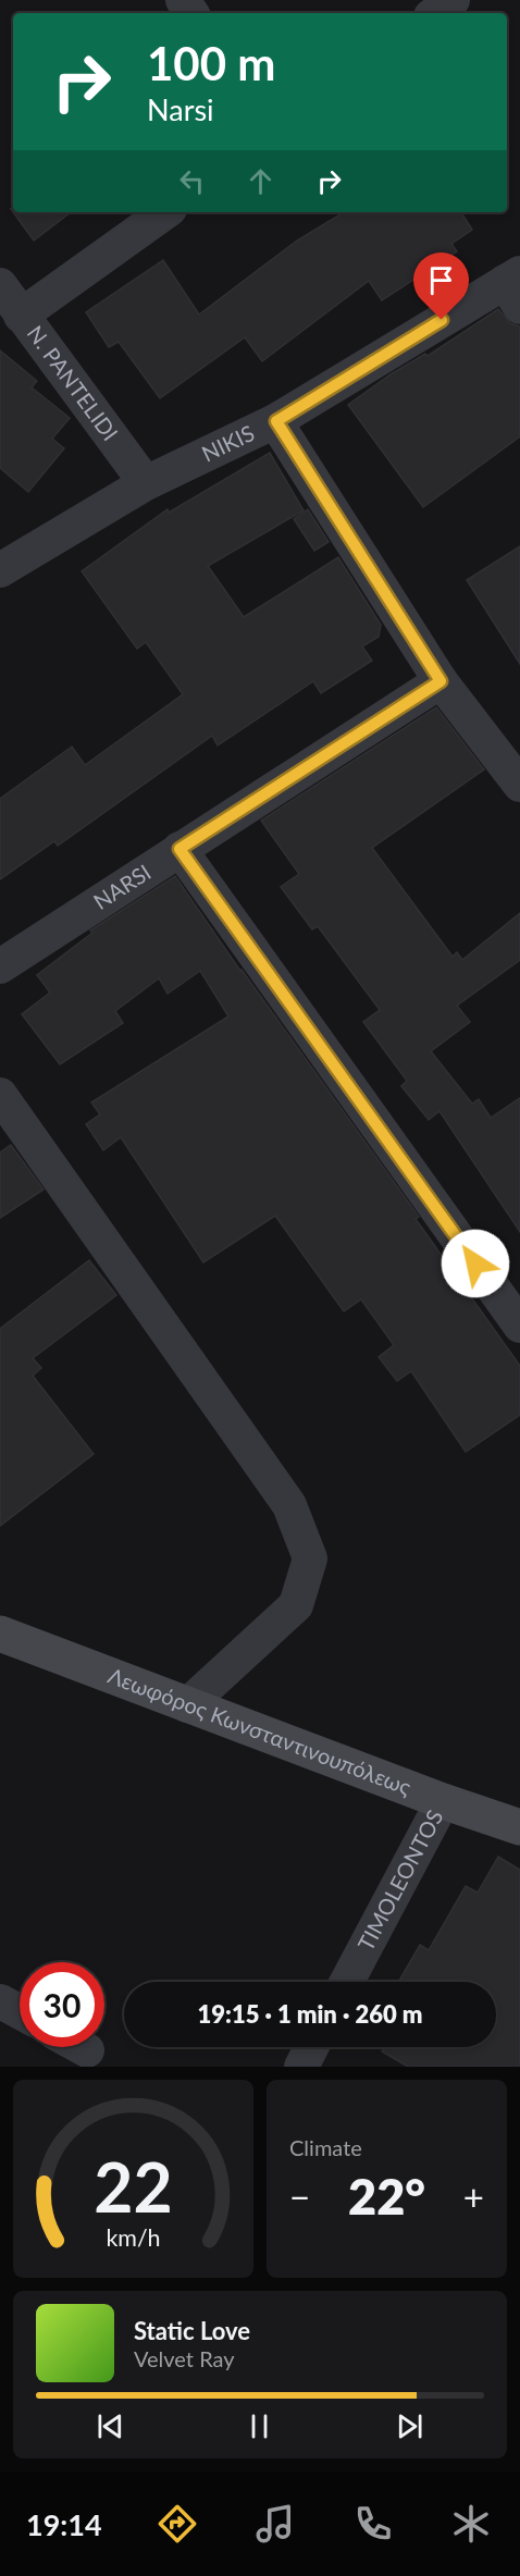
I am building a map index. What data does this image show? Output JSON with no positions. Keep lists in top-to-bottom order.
{
  "streets": {
    "street": [
      "N. PANTELIDI",
      "NIKIS",
      "NARSI",
      "Λεωφόρος Κωνσταντινουπόλεως",
      "TIMOLEONTOS"
    ]
  },
  "crossings": [
    ["N. PANTELIDI", "NIKIS"],
    ["Λεωφόρος Κωνσταντινουπόλεως", "TIMOLEONTOS"]
  ],
  "page": {
    "turn": ["100 m", "Narsi"],
    "limit": "30",
    "trip": "19:15 · 1 min · 260 m",
    "tile": "Climate",
    "heat": ["−", "22°", "+"],
    "song": ["Static Love", "Velvet Ray"],
    "tabs": "19:14",
    "gauge": ["22", "km/h"]
  }
}
